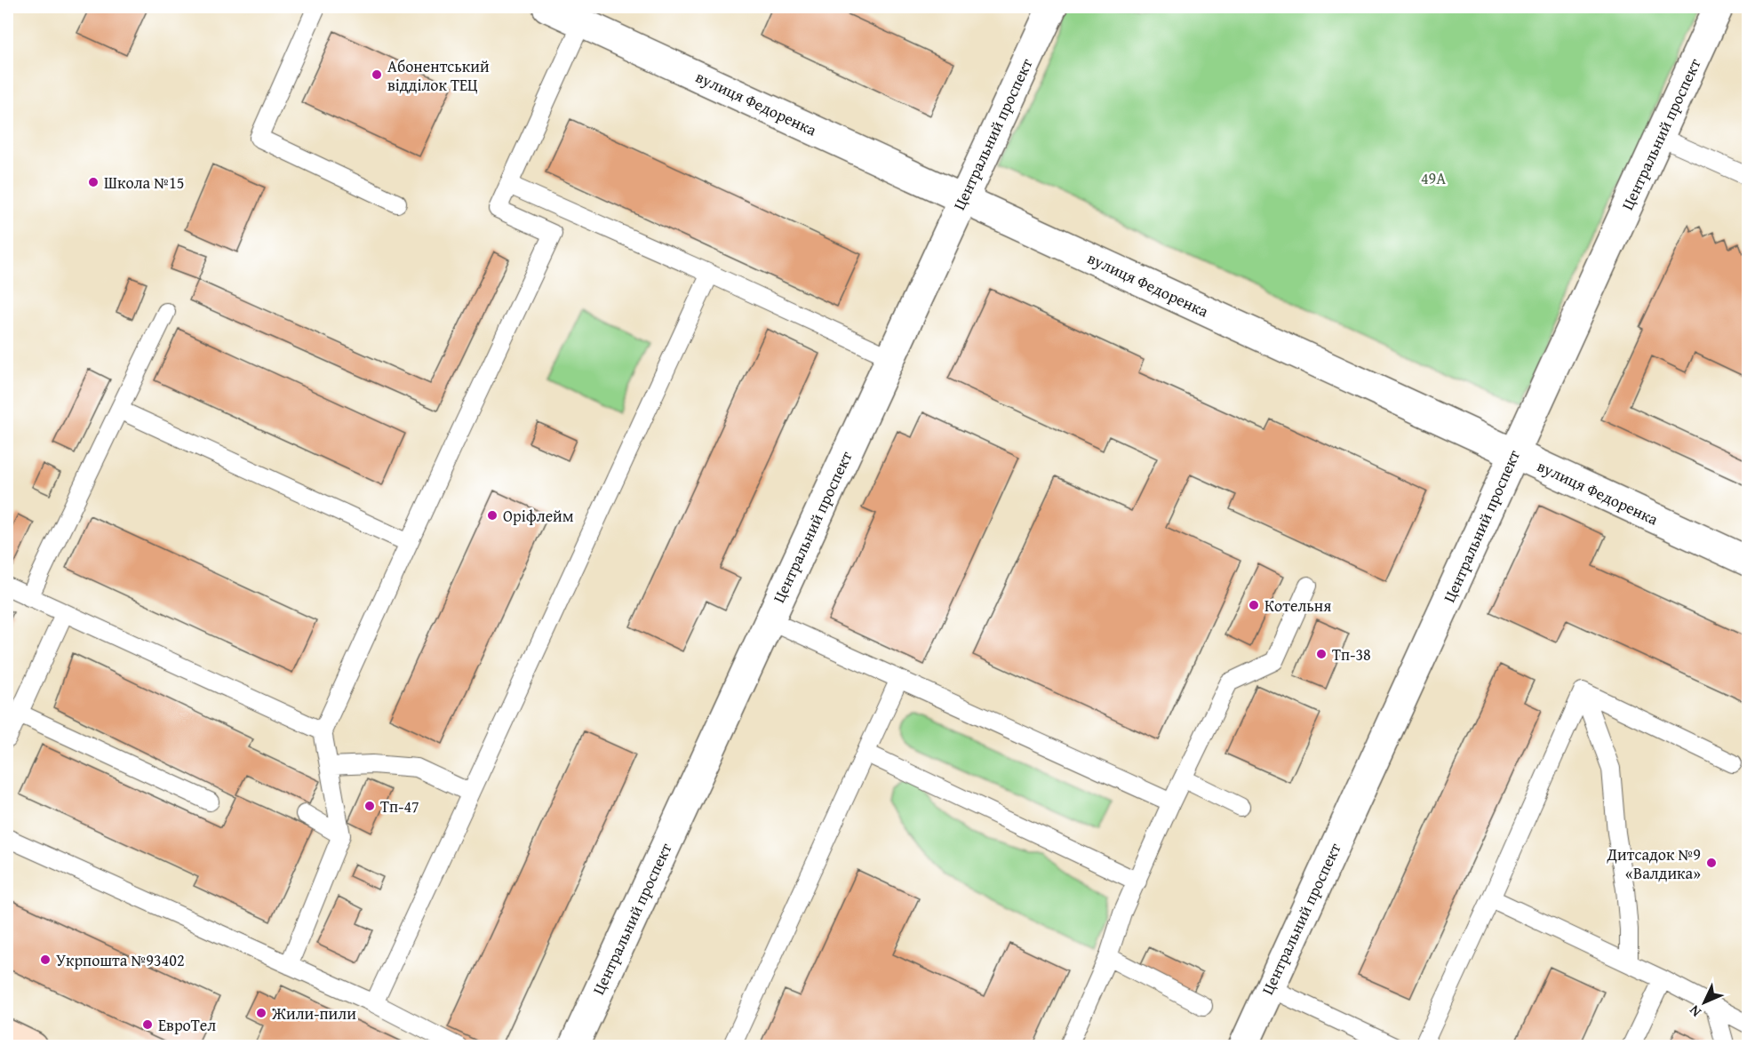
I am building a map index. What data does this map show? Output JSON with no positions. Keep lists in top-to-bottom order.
{
  "streets": {
    "street": ["вулиця Федоренка", "Центральний проспект"]
  },
  "crossings": [
    ["вулиця Федоренка", "Центральний проспект"]
  ],
  "parks": ["49А"],
  "places": [
    "Абонентський відділок ТЕЦ",
    "Школа №15",
    "Оріфлейм",
    "Котельня",
    "Тп-38",
    "Тп-47",
    "Дитсадок №9 «Валдика»",
    "Укрпошта №93402",
    "Жили-пили",
    "ЕвроТел"
  ],
  "north": "bottom left"
}
